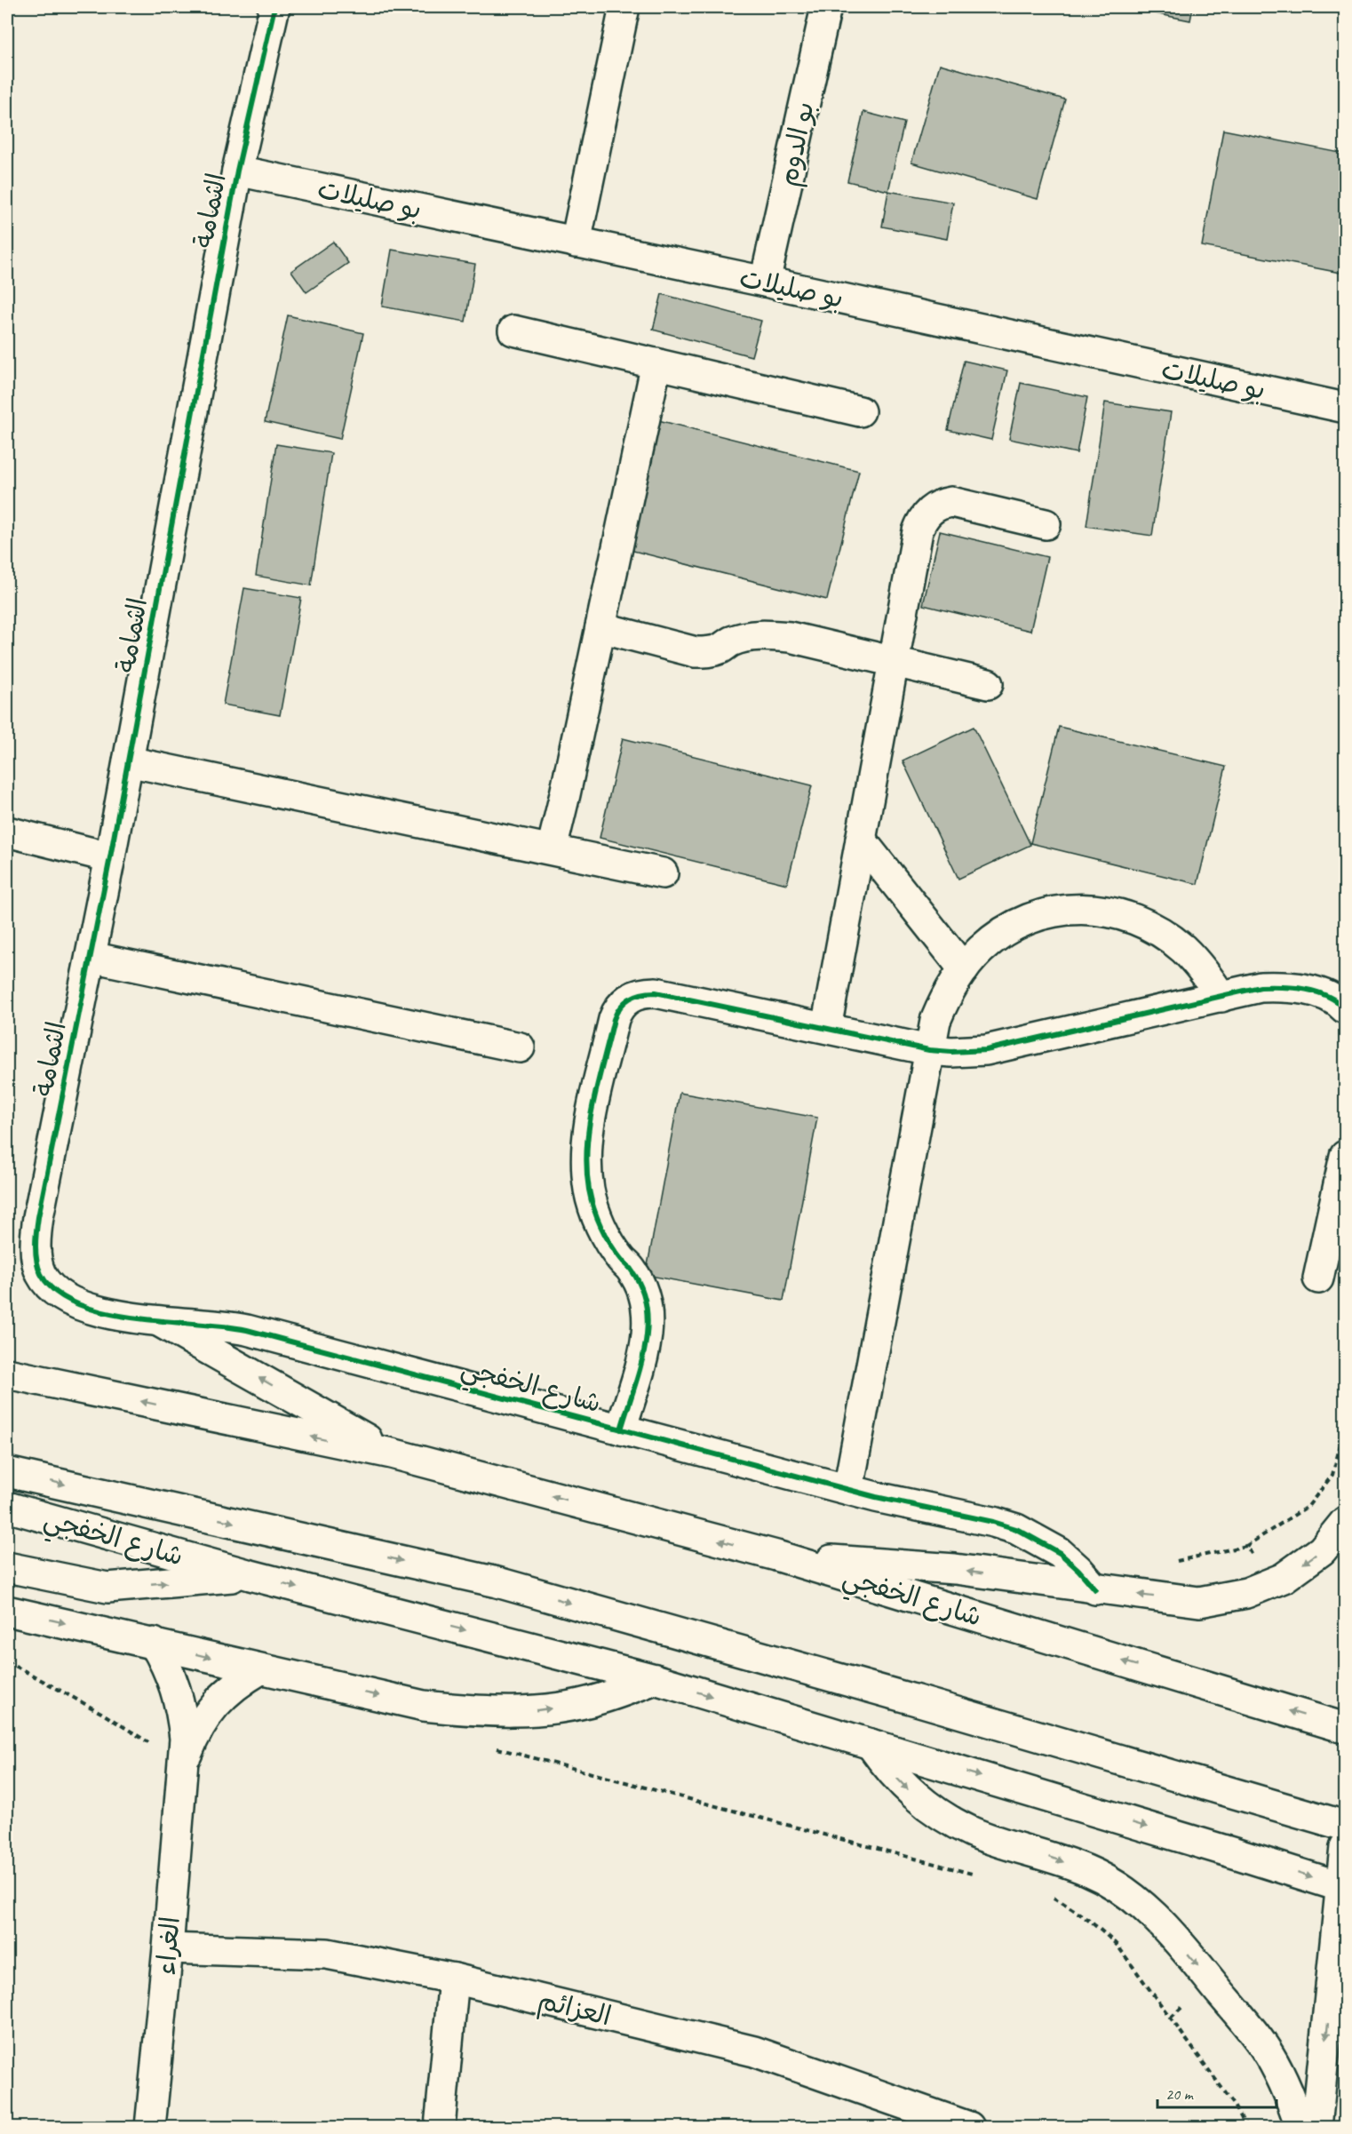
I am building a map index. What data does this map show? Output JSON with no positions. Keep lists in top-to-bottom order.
{
  "streets": {
    "main road": [
      "بو الدوم",
      "بو صليلات",
      "الثمامة",
      "شارع الخفجي",
      "الغراء",
      "العزائم"
    ]
  },
  "crossings": [
    ["بو الدوم", "بو صليلات"],
    ["بو صليلات", "الثمامة"],
    ["الثمامة", "شارع الخفجي"],
    ["الغراء", "العزائم"]
  ],
  "scale_bar": "20 m"
}
